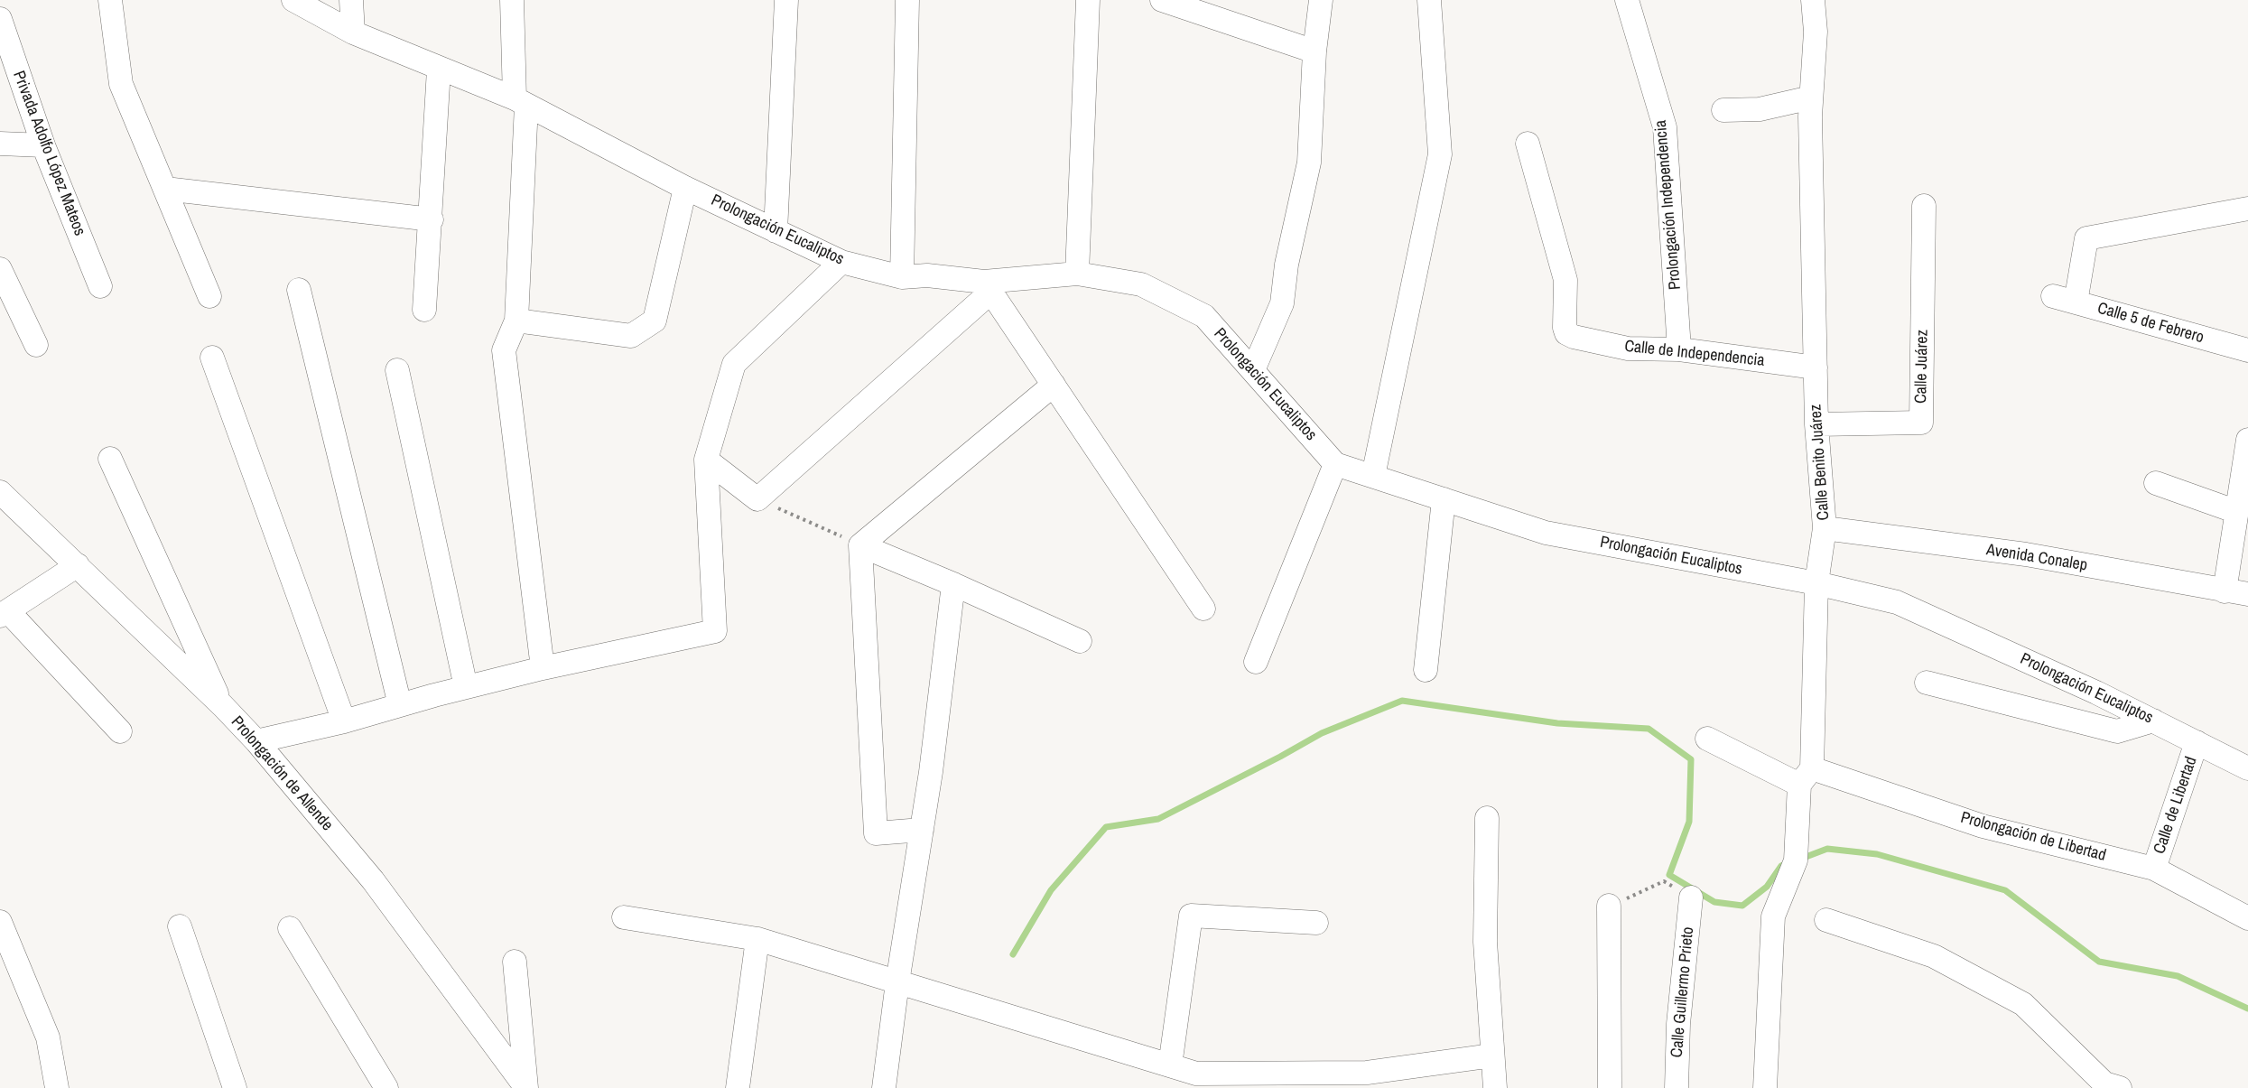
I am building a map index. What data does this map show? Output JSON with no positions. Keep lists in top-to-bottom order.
{
  "streets": {
    "street": [
      "Privada Adolfo López Mateos",
      "Prolongación Independencia",
      "Prolongación Eucaliptos",
      "Calle 5 de Febrero",
      "Calle de Independencia",
      "Calle Juárez",
      "Calle Benito Juárez",
      "Avenida Conalep",
      "Prolongación de Allende",
      "Calle de Libertad",
      "Prolongación de Libertad",
      "Calle Guillermo Prieto"
    ]
  },
  "crossings": [
    ["Prolongación Independencia", "Calle de Independencia"],
    ["Prolongación Eucaliptos", "Calle Benito Juárez"],
    ["Prolongación Eucaliptos", "Calle de Libertad"],
    ["Calle de Independencia", "Calle Benito Juárez"],
    ["Calle Juárez", "Calle Benito Juárez"],
    ["Calle Benito Juárez", "Avenida Conalep"],
    ["Calle Benito Juárez", "Prolongación de Libertad"],
    ["Calle de Libertad", "Prolongación de Libertad"]
  ]
}
